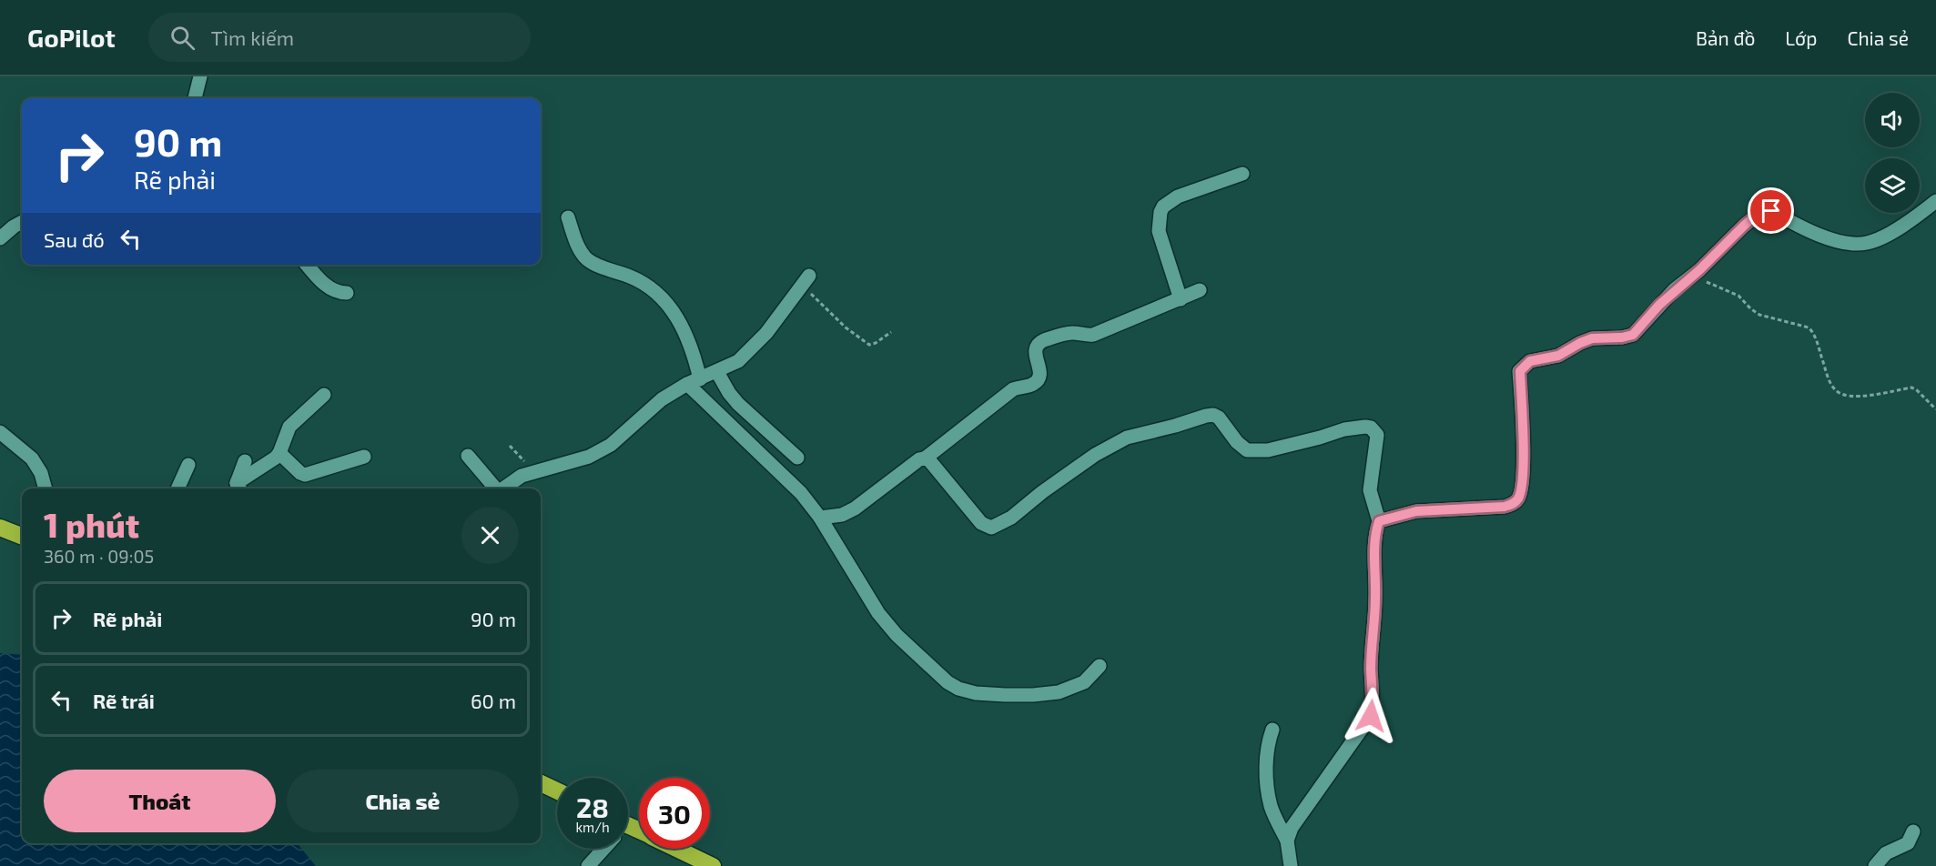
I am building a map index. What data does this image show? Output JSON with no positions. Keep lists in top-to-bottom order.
{
  "page": {
    "header": "GoPilot",
    "search": "Tìm kiếm",
    "nav": ["Bản đồ", "Lớp", "Chia sẻ"],
    "turn": ["90 m", "Rẽ phải"],
    "then": "Sau đó",
    "heading": ["1 phút", "360 m · 09:05"],
    "list": [
      {
        "name": "Rẽ phải",
        "value": "90 m"
      },
      {
        "name": "Rẽ trái",
        "value": "60 m"
      }
    ],
    "buttons": ["Thoát", "Chia sẻ"],
    "speed": "28 km/h",
    "limit": "30"
  }
}
